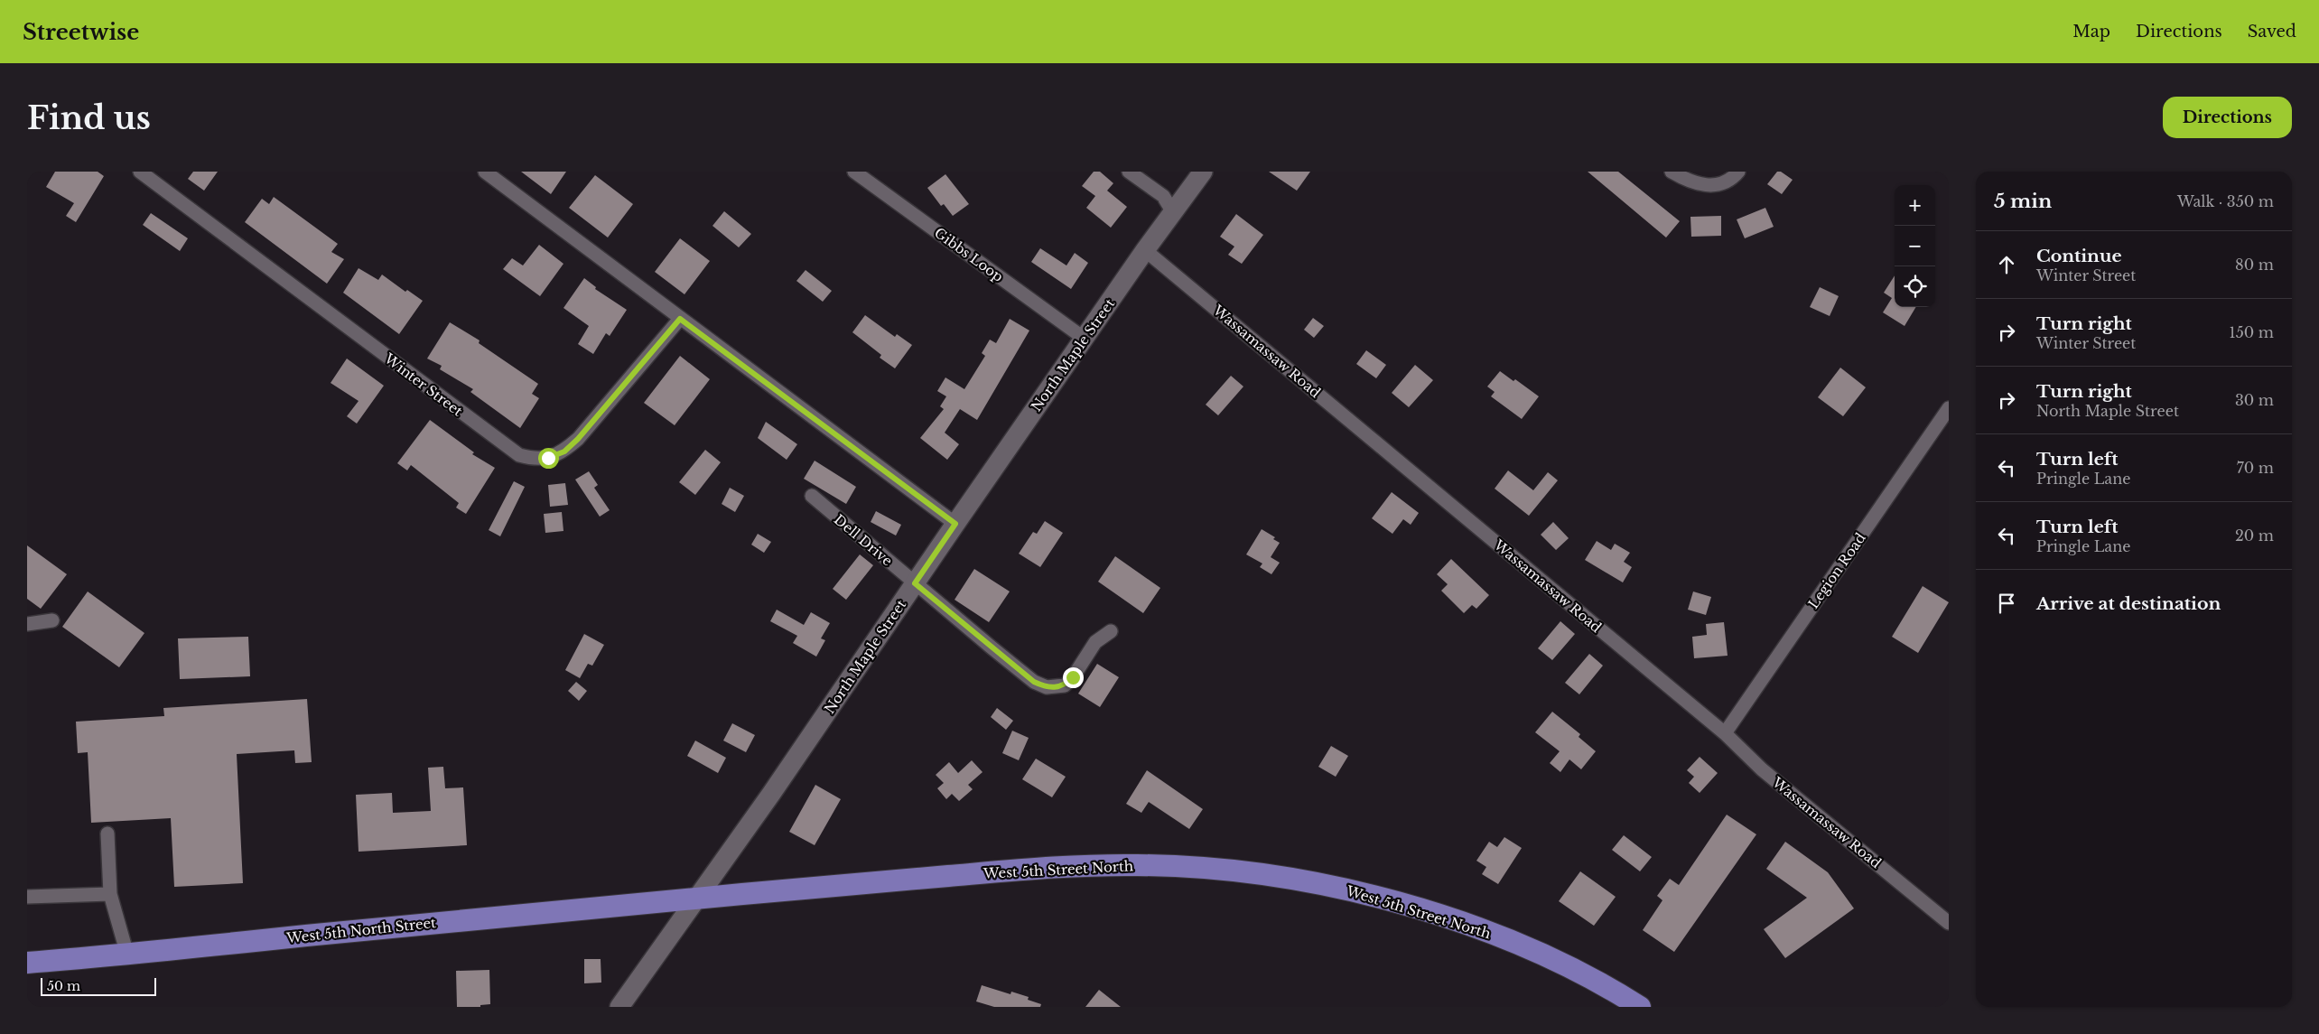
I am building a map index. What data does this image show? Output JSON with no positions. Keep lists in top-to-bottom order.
{
  "streets": {
    "main road": ["West 5th Street North", "West 5th North Street"],
    "street": [
      "Gibbs Loop",
      "Wassamassaw Road",
      "North Maple Street",
      "Winter Street",
      "Dell Drive",
      "Legion Road"
    ]
  },
  "crossings": [
    ["Gibbs Loop", "North Maple Street"],
    ["Wassamassaw Road", "North Maple Street"],
    ["Wassamassaw Road", "Legion Road"],
    ["North Maple Street", "Dell Drive"],
    ["North Maple Street", "West 5th Street North"],
    ["North Maple Street", "West 5th North Street"],
    ["West 5th Street North", "West 5th North Street"]
  ],
  "scale_bar": "50 m",
  "page": {
    "header": "Streetwise",
    "nav": ["Map", "Directions", "Saved"],
    "buttons": "Directions",
    "title": "Find us",
    "heading": ["5 min", "Walk · 350 m"],
    "map_buttons": ["+", "−"],
    "list": [
      ["Continue", "Winter Street", "80 m"],
      ["Turn right", "Winter Street", "150 m"],
      ["Turn right", "North Maple Street", "30 m"],
      ["Turn left", "Pringle Lane", "70 m"],
      ["Turn left", "Pringle Lane", "20 m"],
      "Arrive at destination"
    ],
    "scale": "50 m"
  }
}
